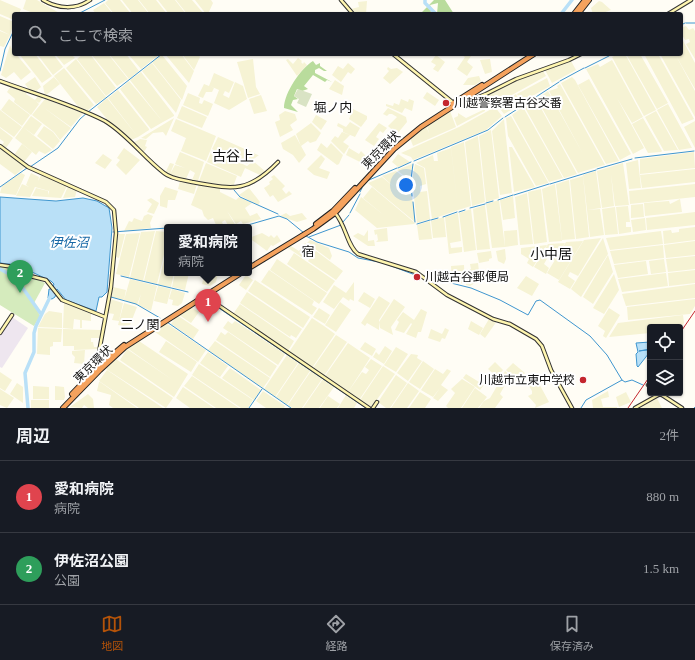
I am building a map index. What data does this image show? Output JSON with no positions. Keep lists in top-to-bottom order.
{
  "streets": {
    "highway": ["東京環状"]
  },
  "districts": [
    "堀ノ内",
    "古谷上",
    "宿",
    "小中居",
    "二ノ関"
  ],
  "water": ["伊佐沼"],
  "places": ["川越警察署古谷交番", "川越古谷郵便局", "川越市立東中学校"],
  "page": {
    "search": "ここで検索",
    "popup": ["愛和病院", "病院"],
    "pins": ["2", "1"],
    "heading": ["周辺", "2件"],
    "list": [
      {
        "mark": "1",
        "name": "愛和病院",
        "note": "病院",
        "value": "880 m"
      },
      {
        "mark": "2",
        "name": "伊佐沼公園",
        "note": "公園",
        "value": "1.5 km"
      }
    ],
    "nav": ["地図", "経路", "保存済み"]
  }
}
